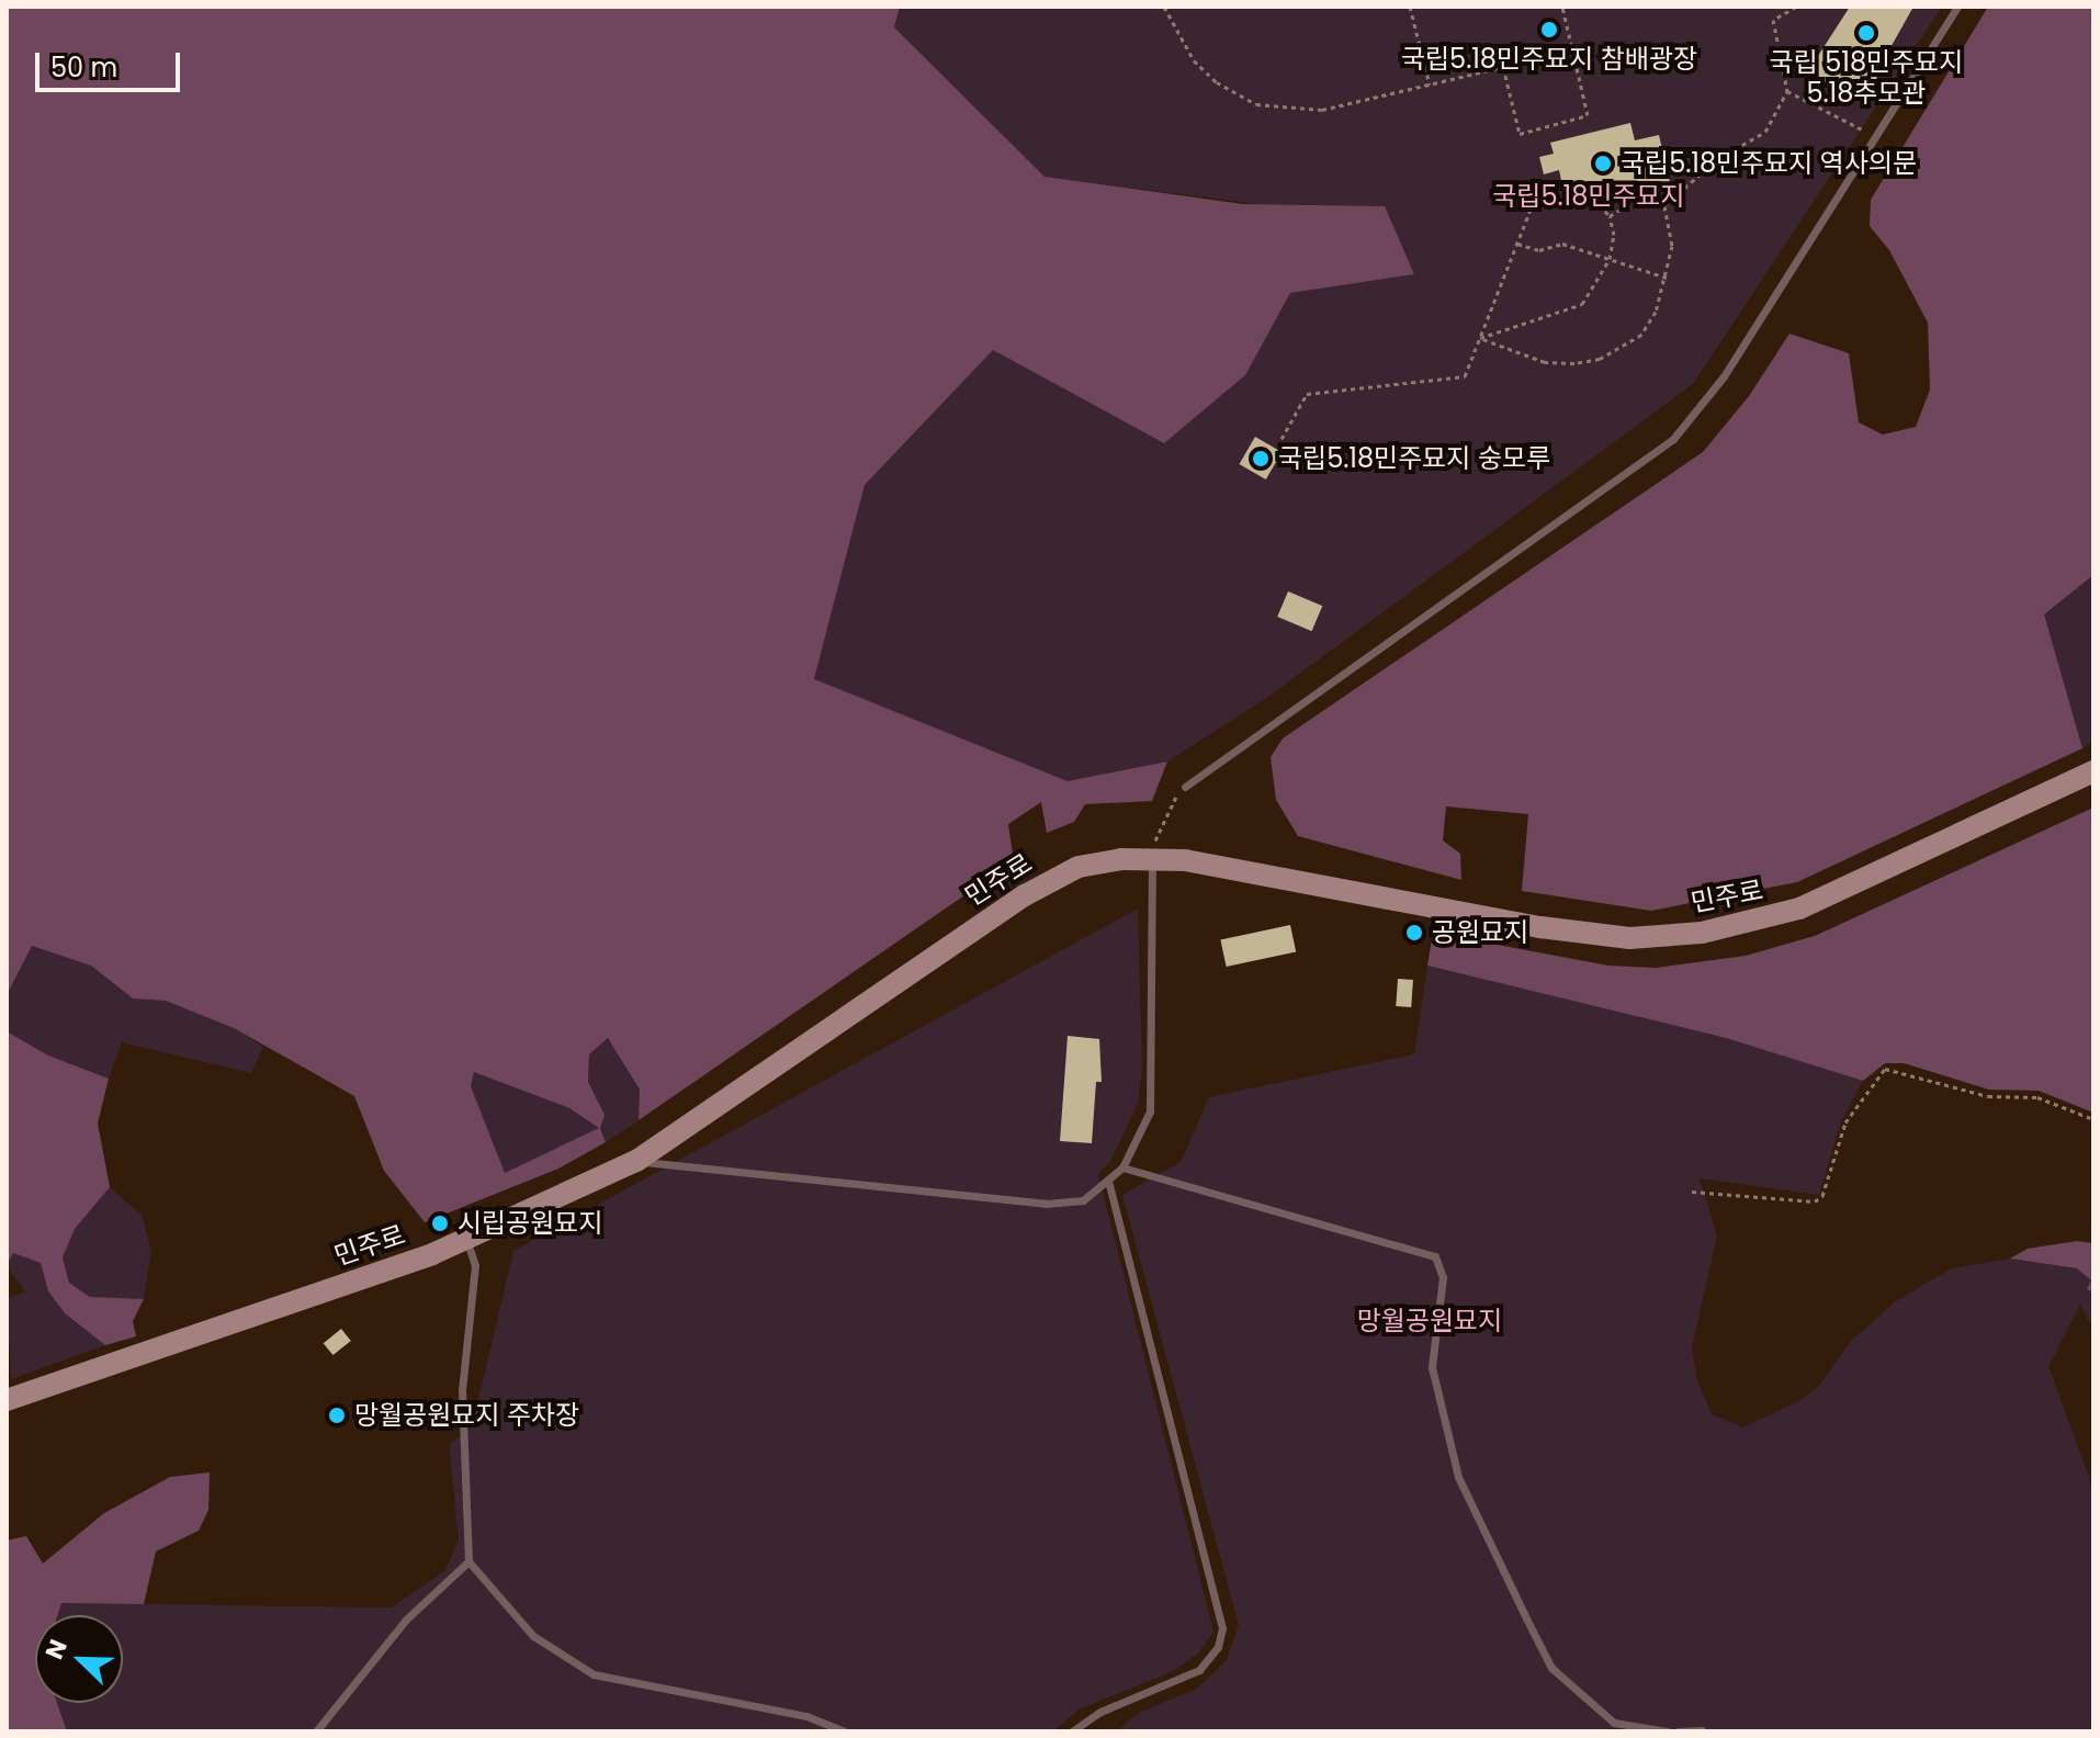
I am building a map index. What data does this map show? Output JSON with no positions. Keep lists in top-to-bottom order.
{
  "streets": {
    "main road": ["민주로"]
  },
  "parks": ["국립5.18민주묘지", "망월공원묘지"],
  "places": [
    "국립5.18민주묘지 참배광장",
    "국립 518민주묘지 5.18추모관",
    "국립5.18민주묘지 역사의문",
    "국립5.18민주묘지 숭모루",
    "공원묘지",
    "시립공원묘지",
    "망월공원묘지 주차장"
  ],
  "scale_bar": "50 m",
  "north": "top left"
}
